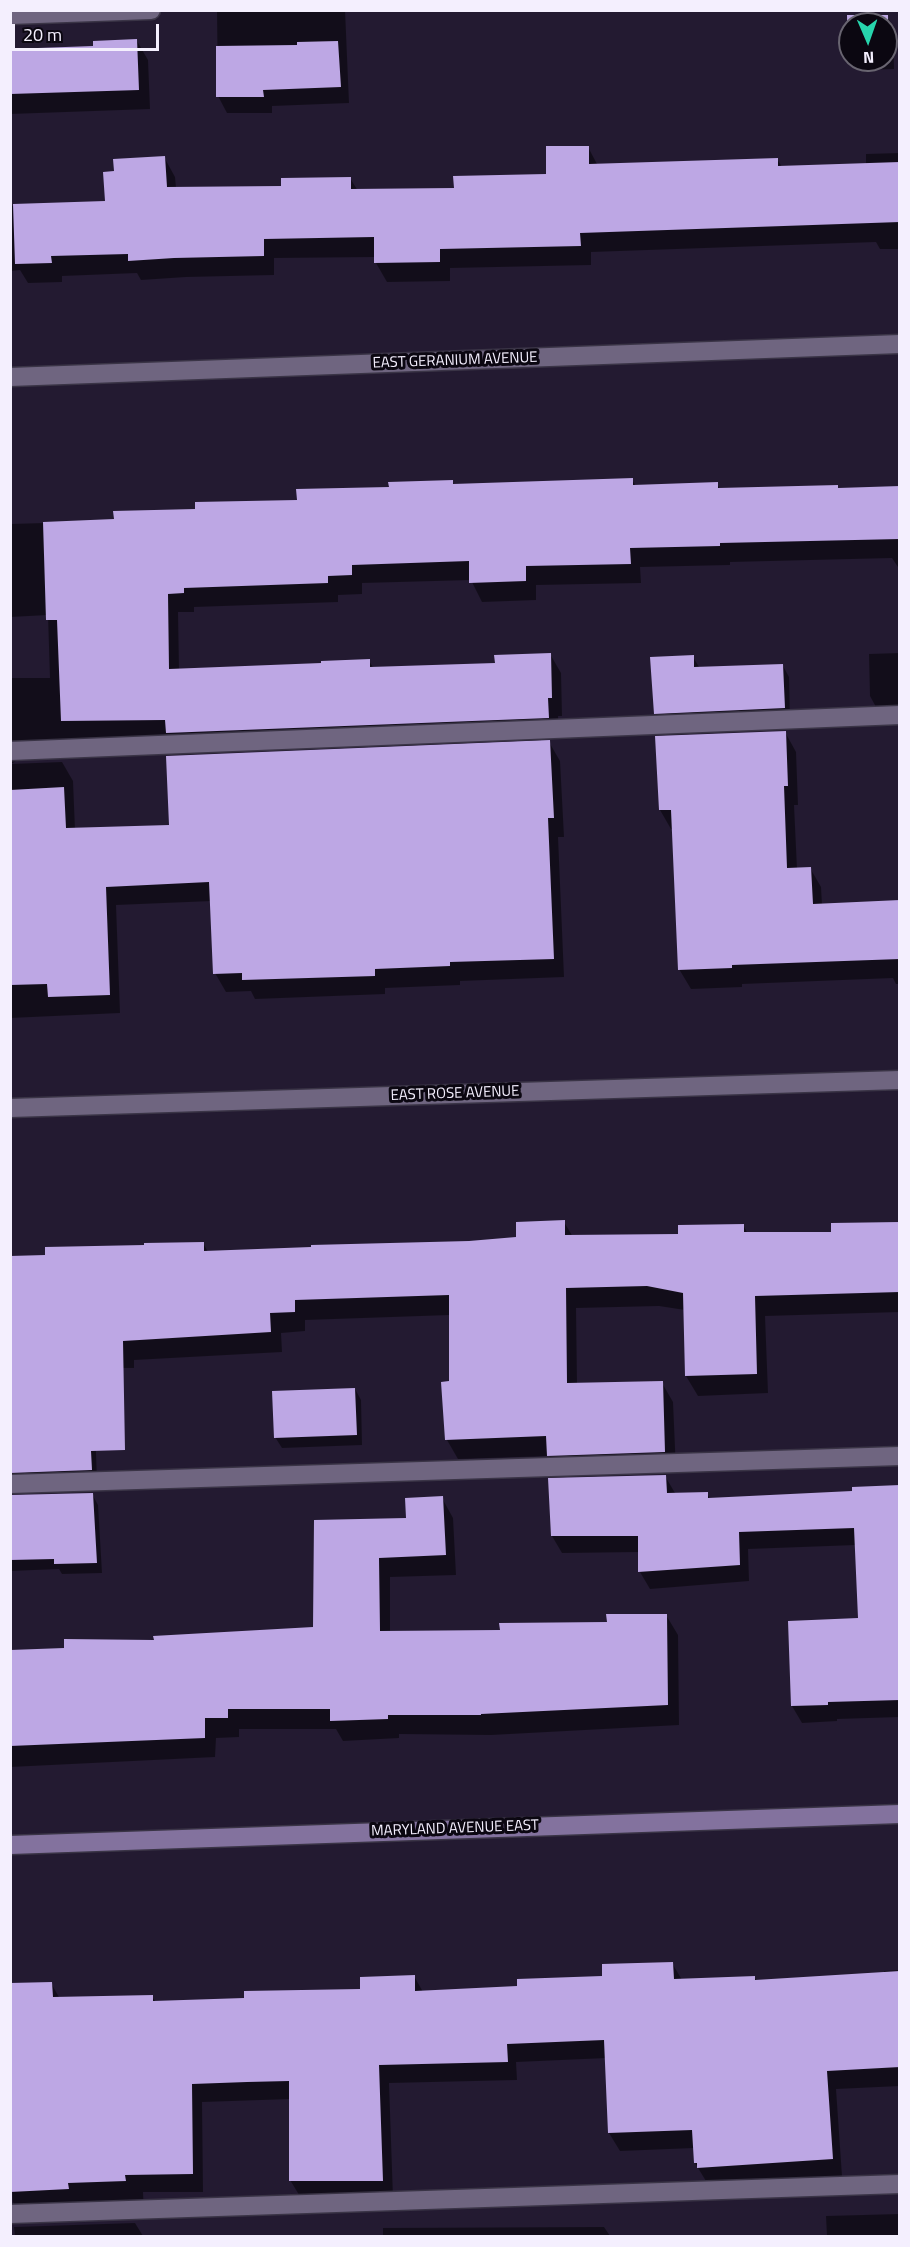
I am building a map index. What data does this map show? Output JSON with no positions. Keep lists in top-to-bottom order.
{
  "streets": {
    "main road": ["MARYLAND AVENUE EAST"],
    "street": ["EAST GERANIUM AVENUE", "EAST ROSE AVENUE"]
  },
  "scale_bar": "20 m",
  "north": "bottom"
}
